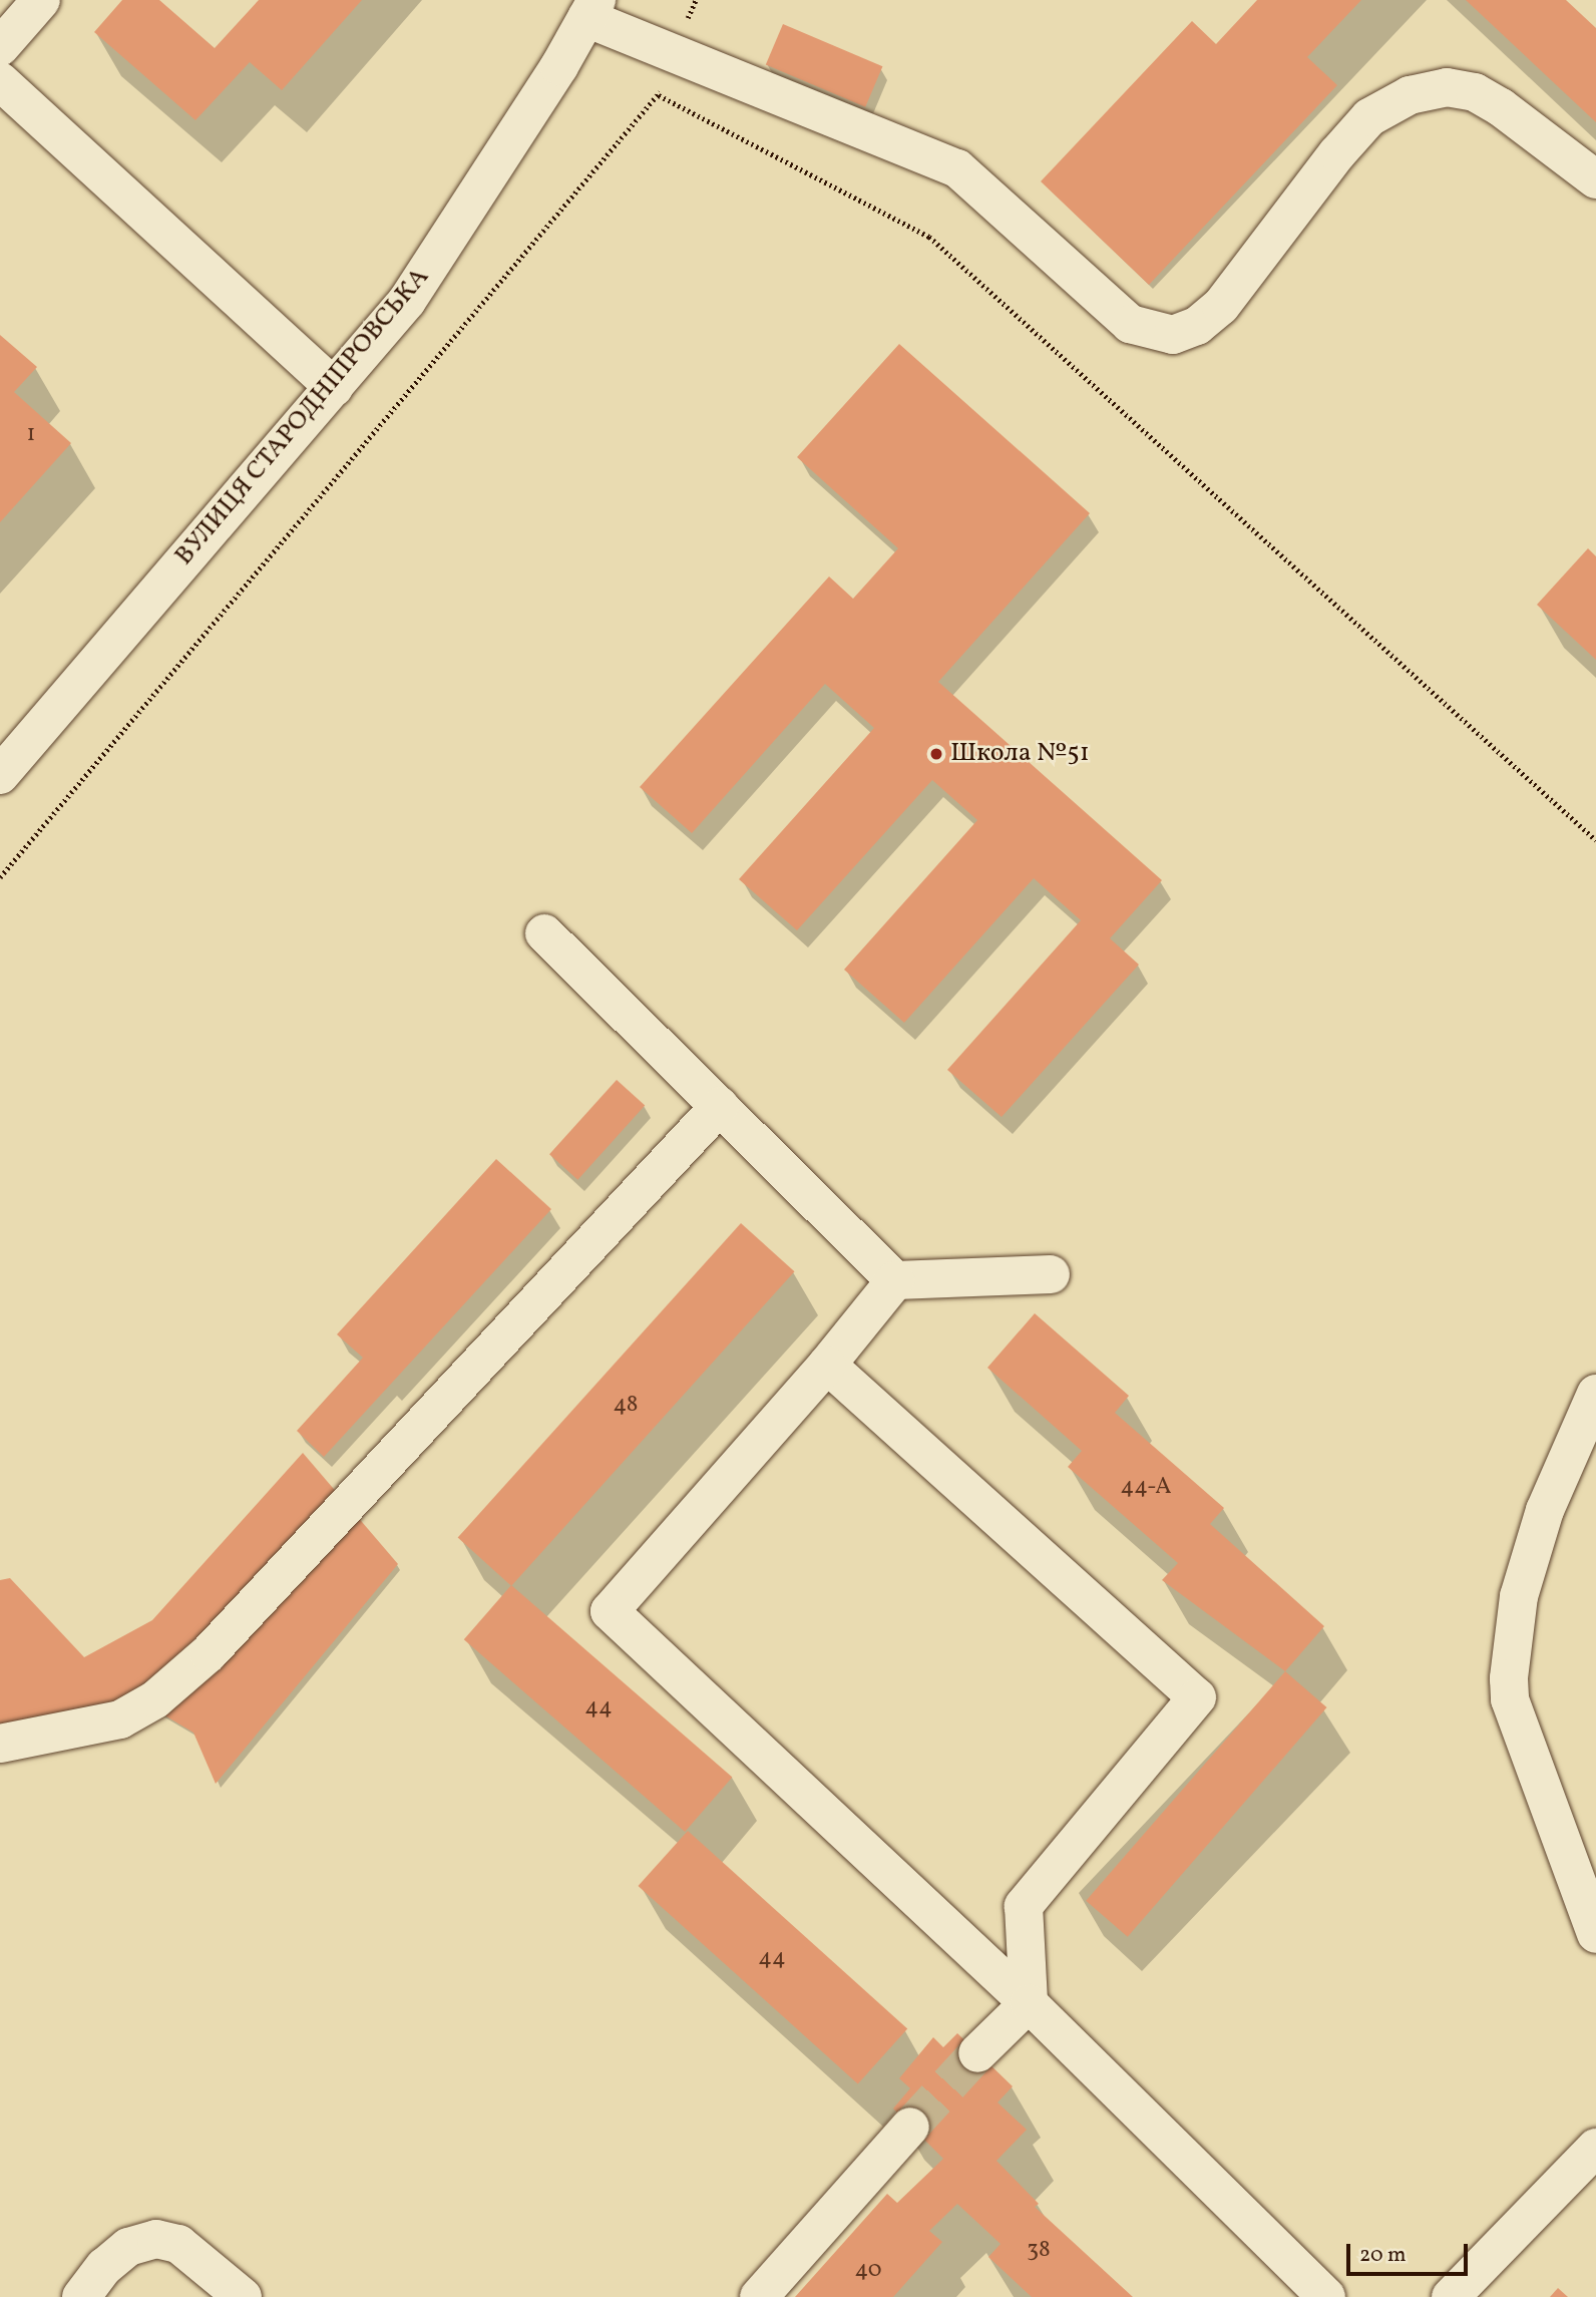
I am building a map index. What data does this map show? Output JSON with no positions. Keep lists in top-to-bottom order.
{
  "streets": {
    "street": ["ВУЛИЦЯ СТАРОДНІПРОВСЬКА"]
  },
  "places": ["Школа №51"],
  "house_numbers": [
    "1",
    "48",
    "44-А",
    "44",
    "44",
    "38",
    "40"
  ],
  "scale_bar": "20 m"
}
